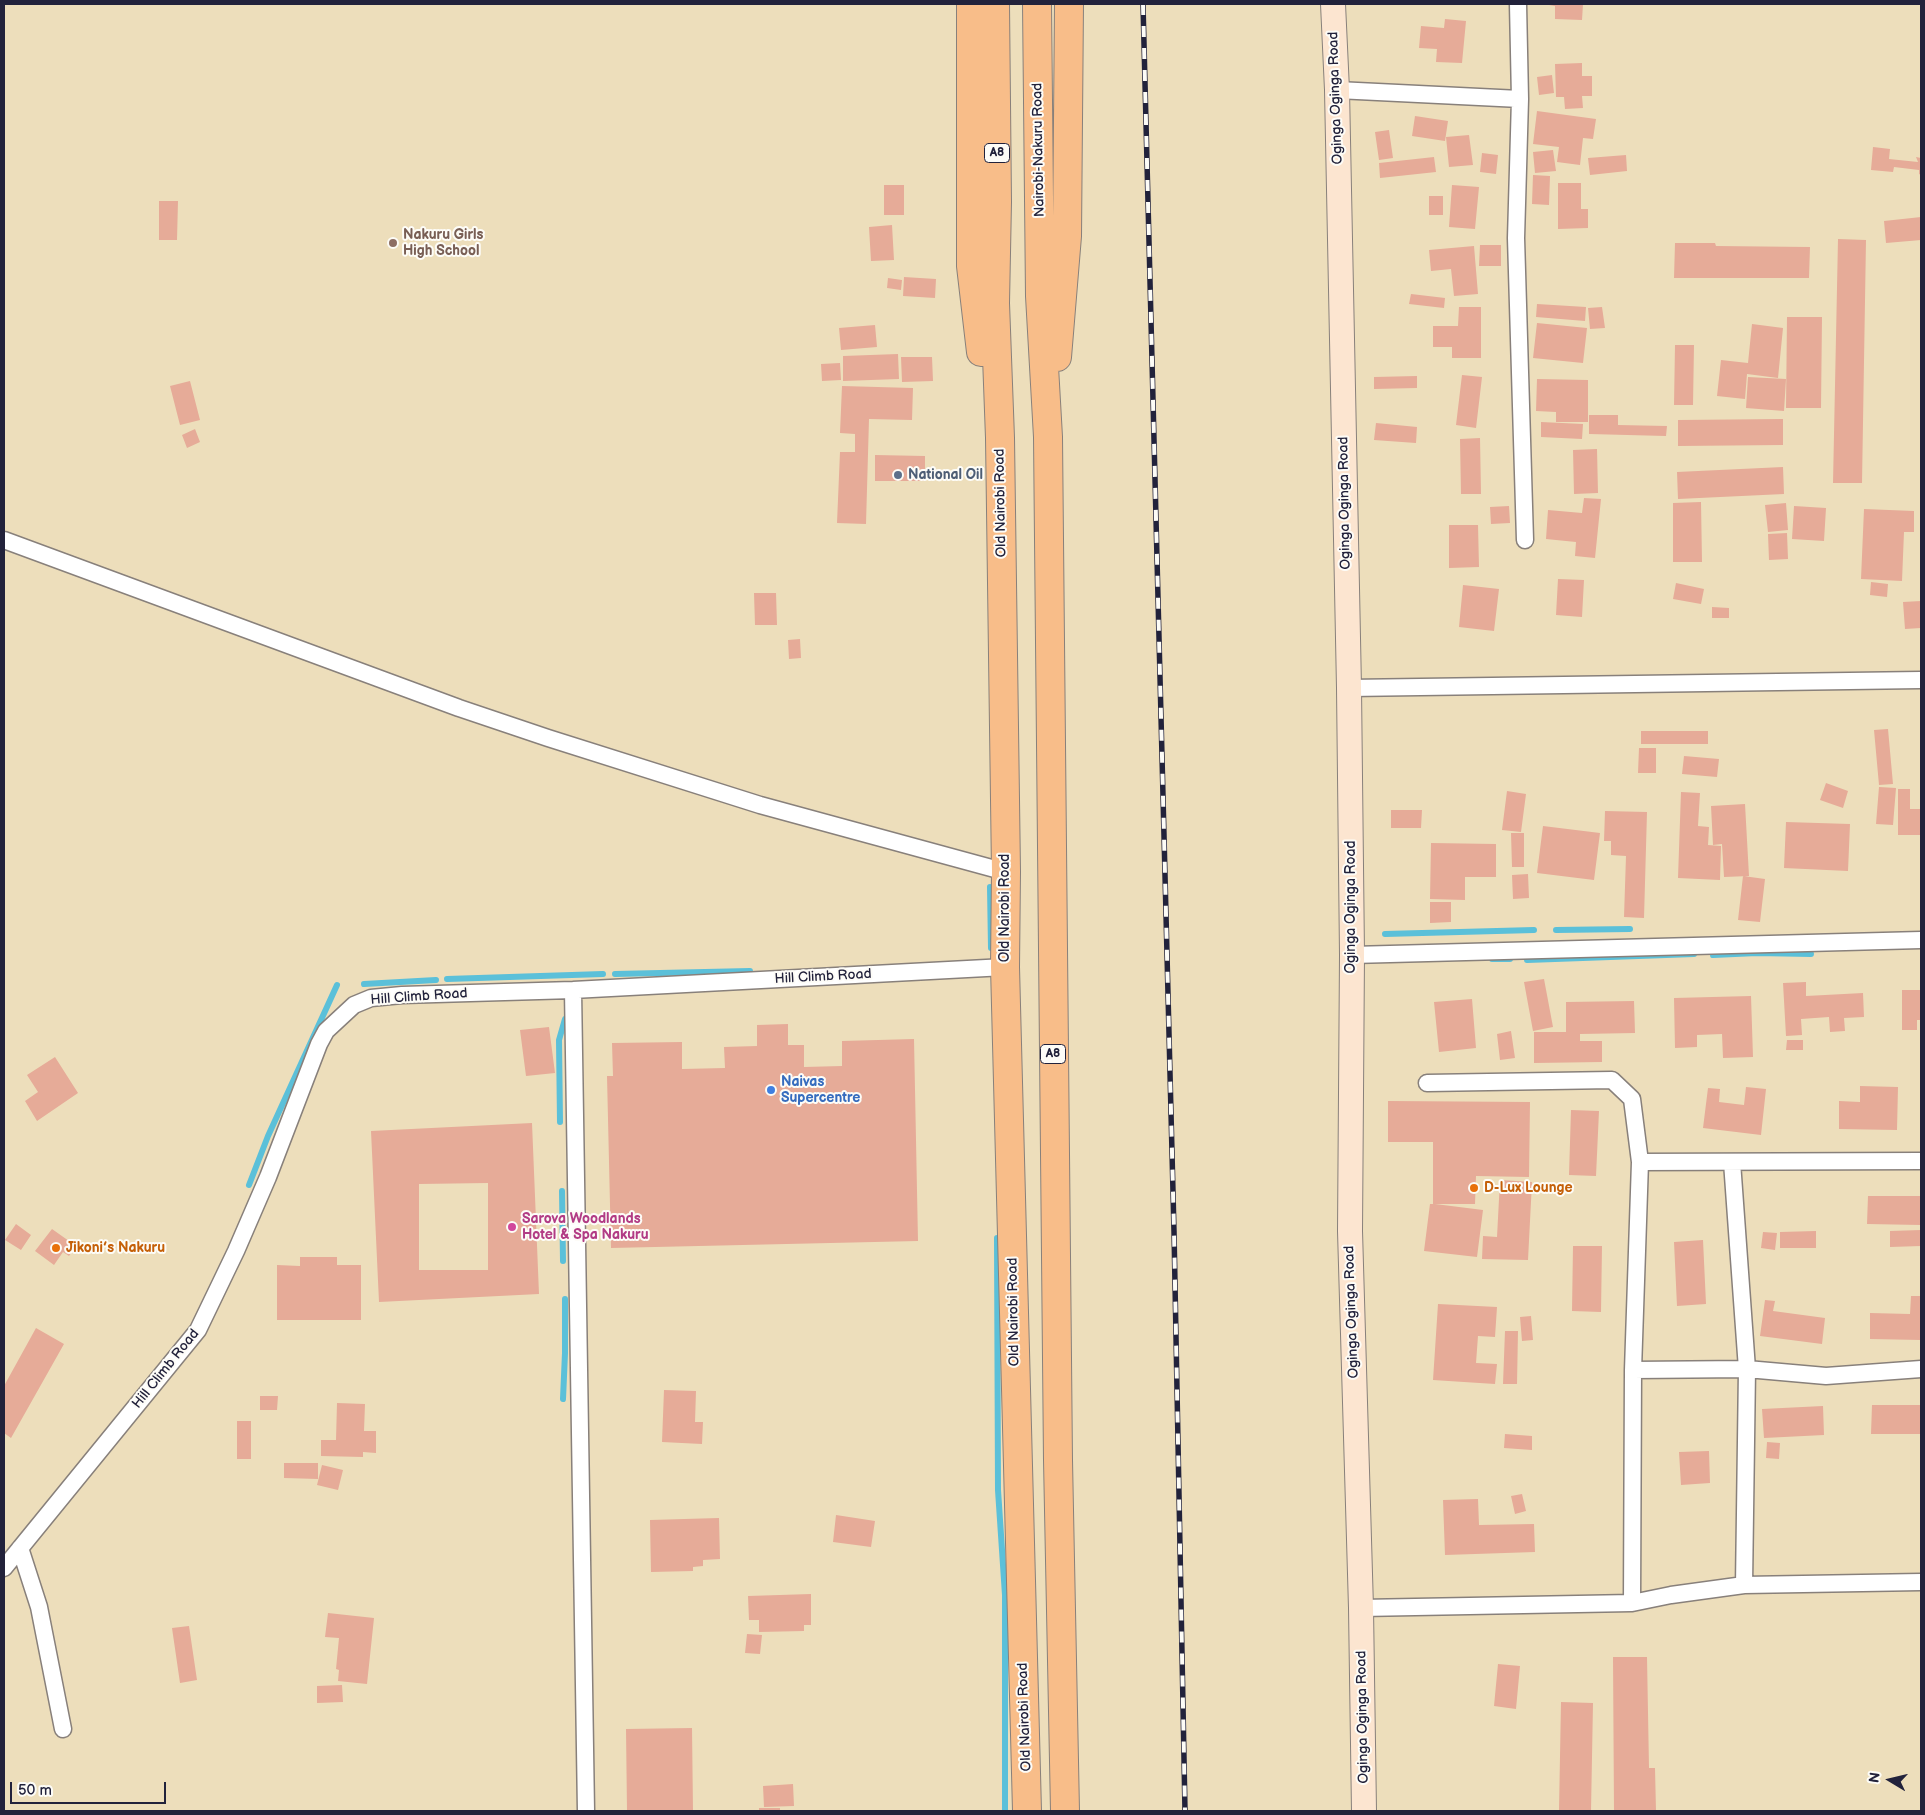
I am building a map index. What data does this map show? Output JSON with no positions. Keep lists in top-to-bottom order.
{
  "streets": {
    "highway": ["Nairobi-Nakuru Road", "A8", "Old Nairobi Road"],
    "street": ["Oginga Oginga Road", "Hill Climb Road"]
  },
  "crossings": [
    ["Nairobi-Nakuru Road", "A8"],
    ["Old Nairobi Road", "Hill Climb Road"]
  ],
  "places": [
    "Nakuru Girls High School",
    "National Oil",
    "Naivas Supercentre",
    "D-Lux Lounge",
    "Sarova Woodlands Hotel & Spa Nakuru",
    "Jikoni’s Nakuru"
  ],
  "scale_bar": "50 m",
  "north": "left"
}
